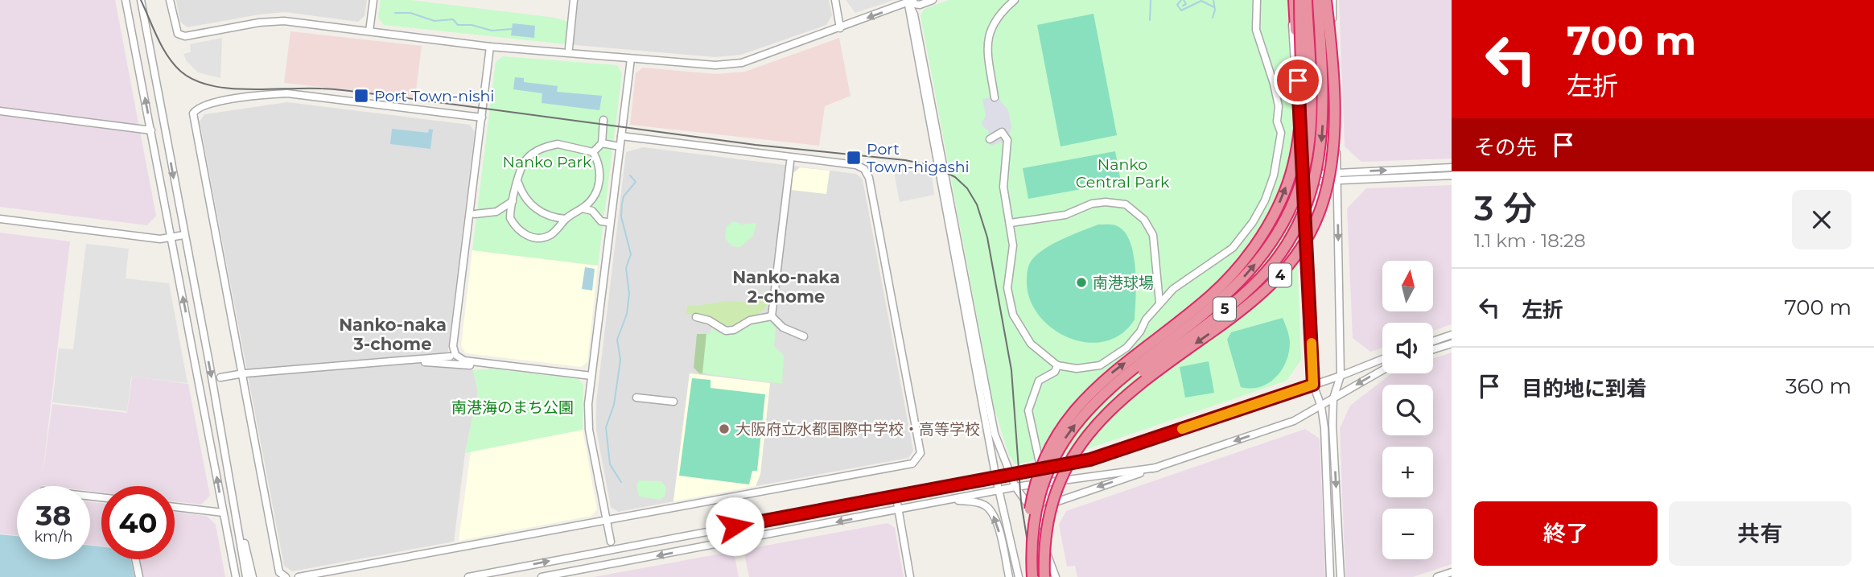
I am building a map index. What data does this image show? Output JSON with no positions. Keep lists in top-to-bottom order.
{
  "streets": {
    "highway": ["4", "5"]
  },
  "crossings": [
    ["4", "5"]
  ],
  "districts": ["Nanko-naka 2-chome", "Nanko-naka 3-chome"],
  "parks": ["Nanko Park", "Nanko Central Park", "南港海のまち公園"],
  "places": {
    "transit": ["Port Town-nishi", "Port Town-higashi"],
    "other": ["南港球場", "大阪府立水都国際中学校・高等学校"]
  },
  "north": "top",
  "page": {
    "turn": ["700 m", "左折"],
    "then": "その先",
    "heading": ["3 分", "1.1 km · 18:28"],
    "map_buttons": ["+", "−"],
    "list": [
      {
        "name": "左折",
        "value": "700 m"
      },
      {
        "name": "目的地に到着",
        "value": "360 m"
      }
    ],
    "speed": "38 km/h",
    "limit": "40",
    "buttons": ["終了", "共有"]
  }
}
